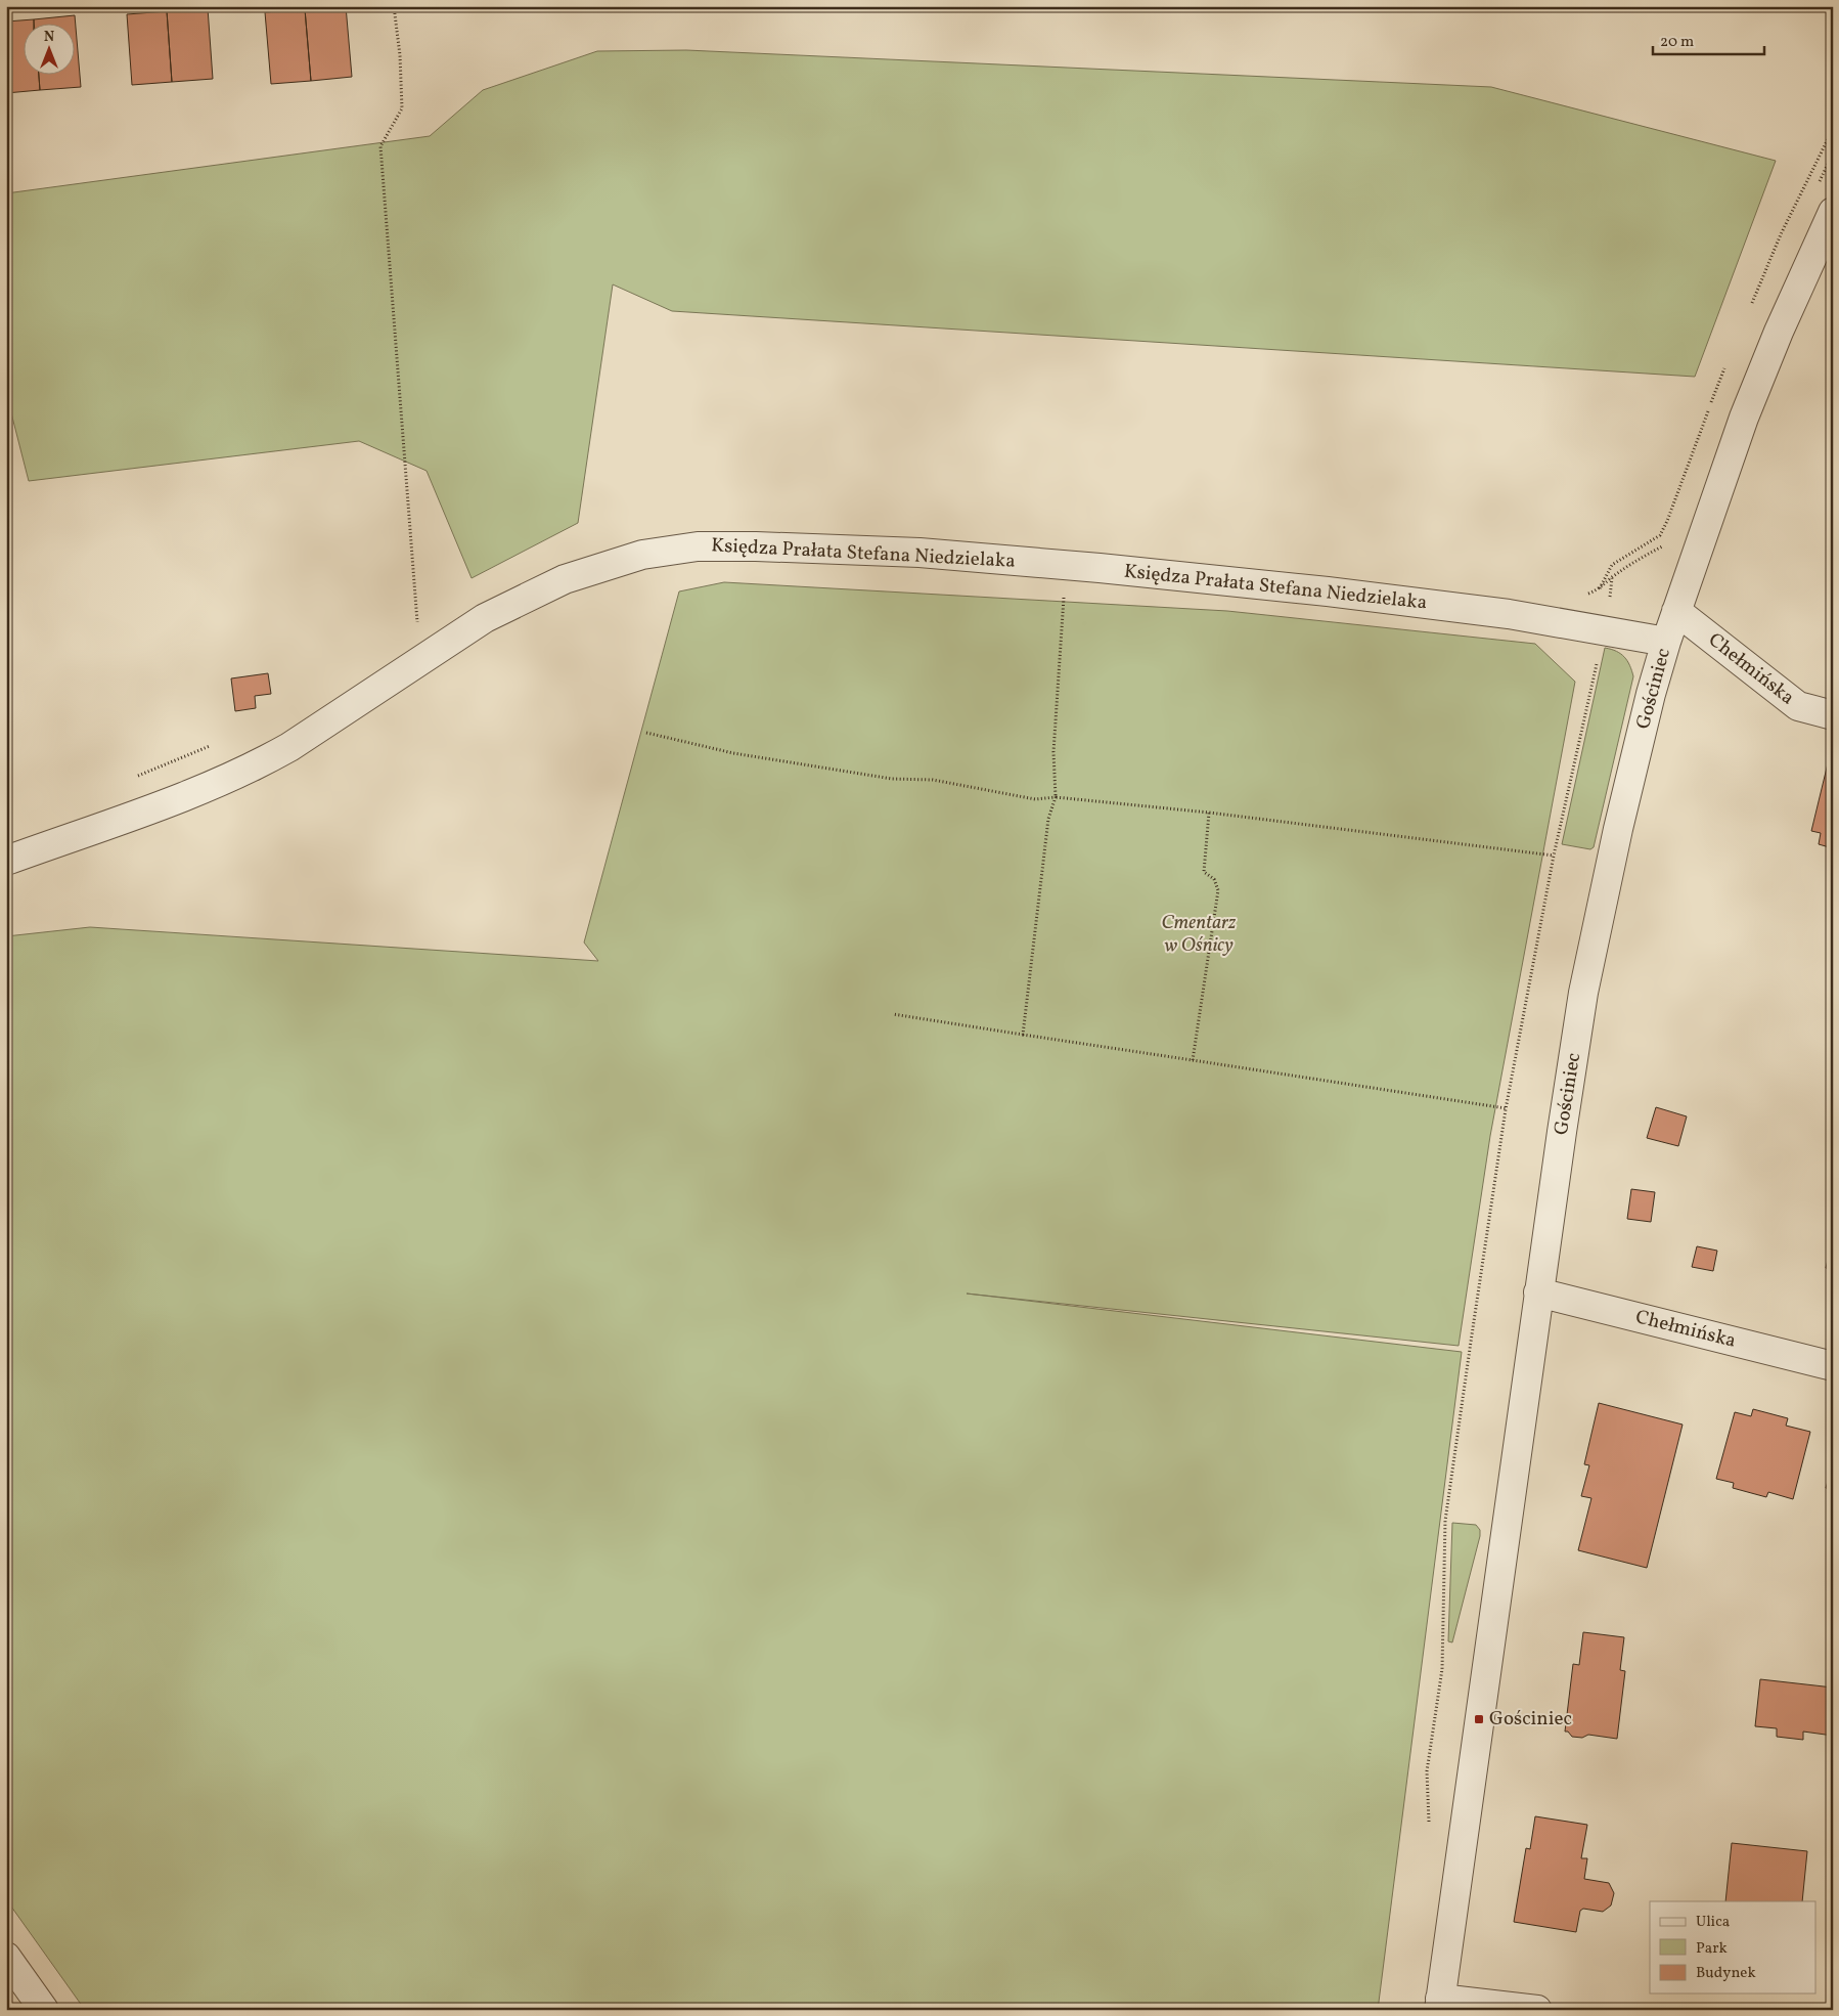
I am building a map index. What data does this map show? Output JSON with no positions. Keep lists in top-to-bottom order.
{
  "streets": {
    "street": ["Księdza Prałata Stefana Niedzielaka", "Chełmińska", "Gościniec"]
  },
  "crossings": [
    ["Księdza Prałata Stefana Niedzielaka", "Gościniec"],
    ["Chełmińska", "Gościniec"]
  ],
  "parks": ["Cmentarz w Ośnicy"],
  "places": {
    "transit": ["Gościniec"]
  },
  "legend": ["Ulica", "Park", "Budynek"],
  "scale_bar": "20 m",
  "north": "top"
}
